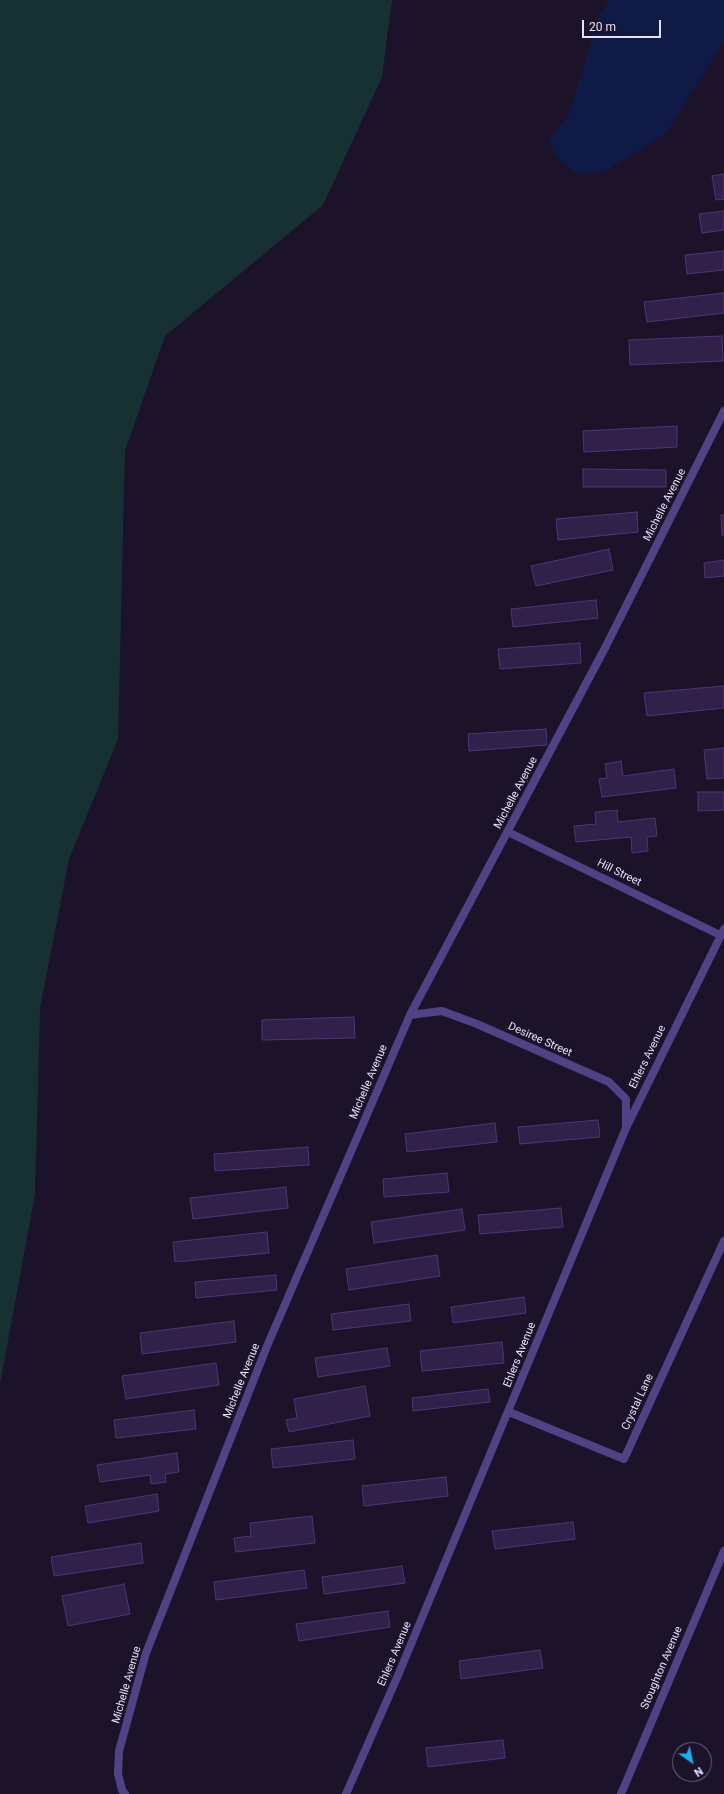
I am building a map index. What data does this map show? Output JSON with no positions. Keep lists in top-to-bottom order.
{
  "streets": {
    "street": [
      "Michelle Avenue",
      "Hill Street",
      "Desiree Street",
      "Ehlers Avenue",
      "Crystal Lane",
      "Stoughton Avenue"
    ]
  },
  "crossings": [
    ["Michelle Avenue", "Hill Street"],
    ["Michelle Avenue", "Desiree Street"],
    ["Hill Street", "Ehlers Avenue"],
    ["Desiree Street", "Ehlers Avenue"],
    ["Ehlers Avenue", "Crystal Lane"]
  ],
  "scale_bar": "20 m",
  "north": "bottom right"
}
